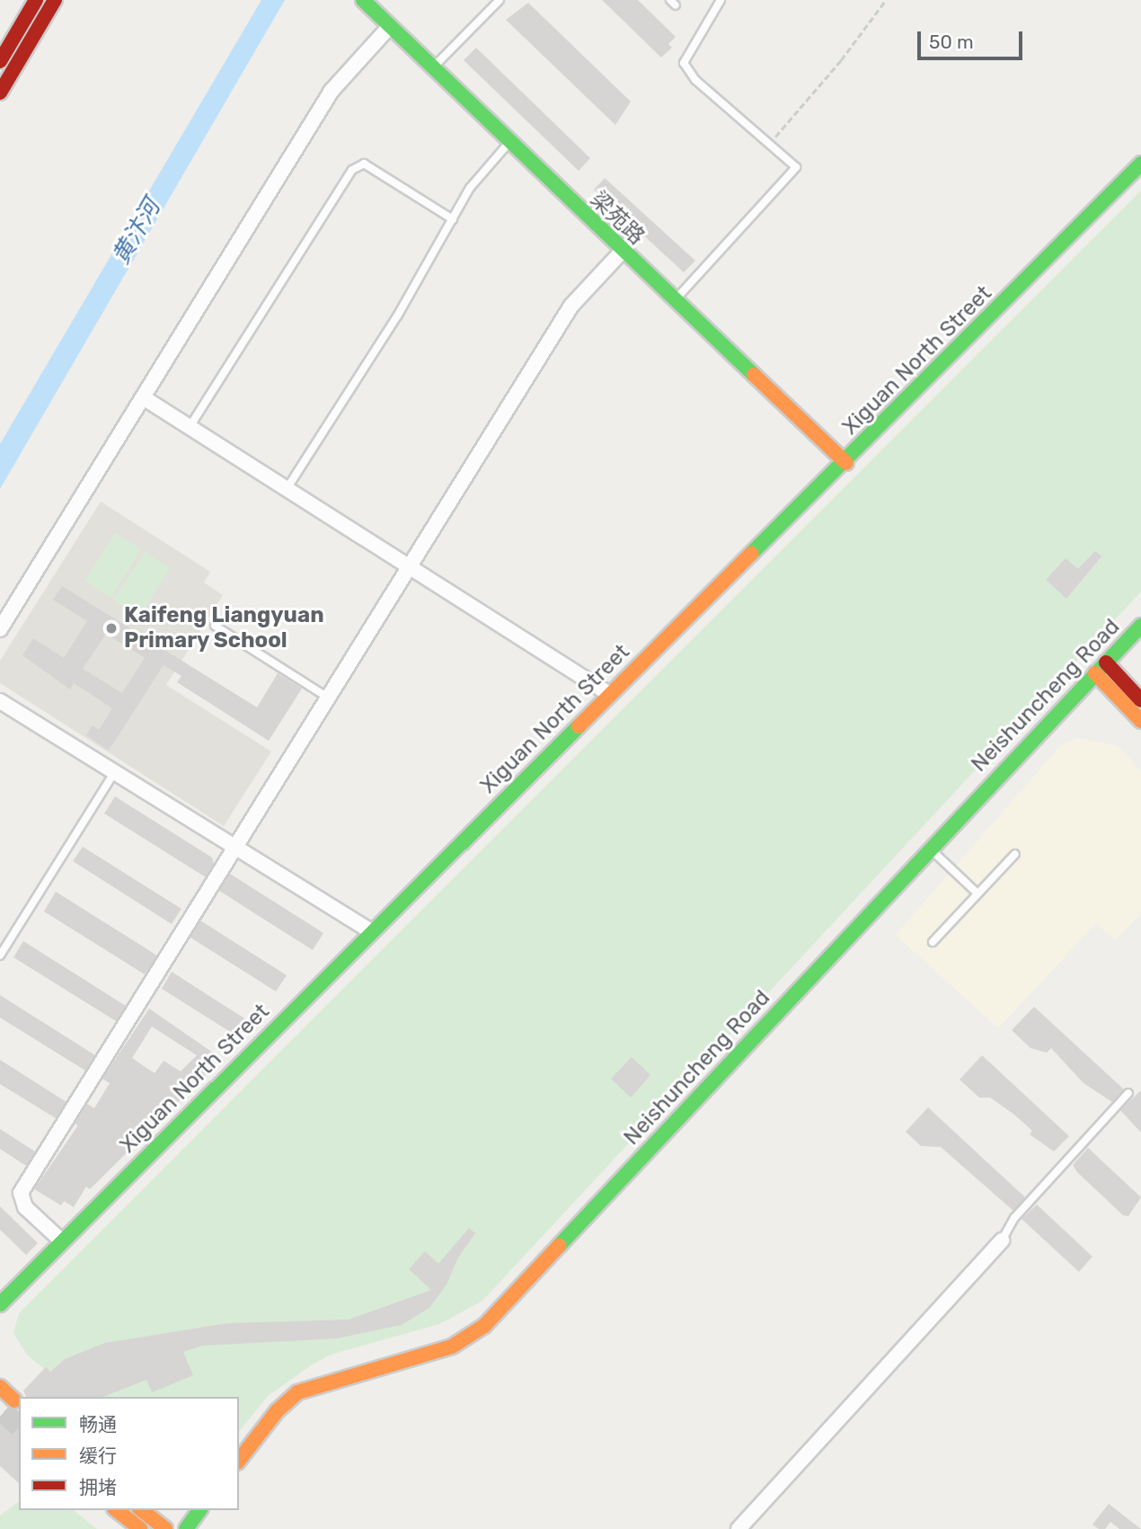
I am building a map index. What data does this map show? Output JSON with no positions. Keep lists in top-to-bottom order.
{
  "streets": {
    "street": ["梁苑路", "Xiguan North Street", "Neishuncheng Road"]
  },
  "crossings": [
    ["梁苑路", "Xiguan North Street"]
  ],
  "water": ["黄汴河"],
  "places": ["Kaifeng Liangyuan Primary School"],
  "legend": ["畅通", "缓行", "拥堵"],
  "scale_bar": "50 m"
}
